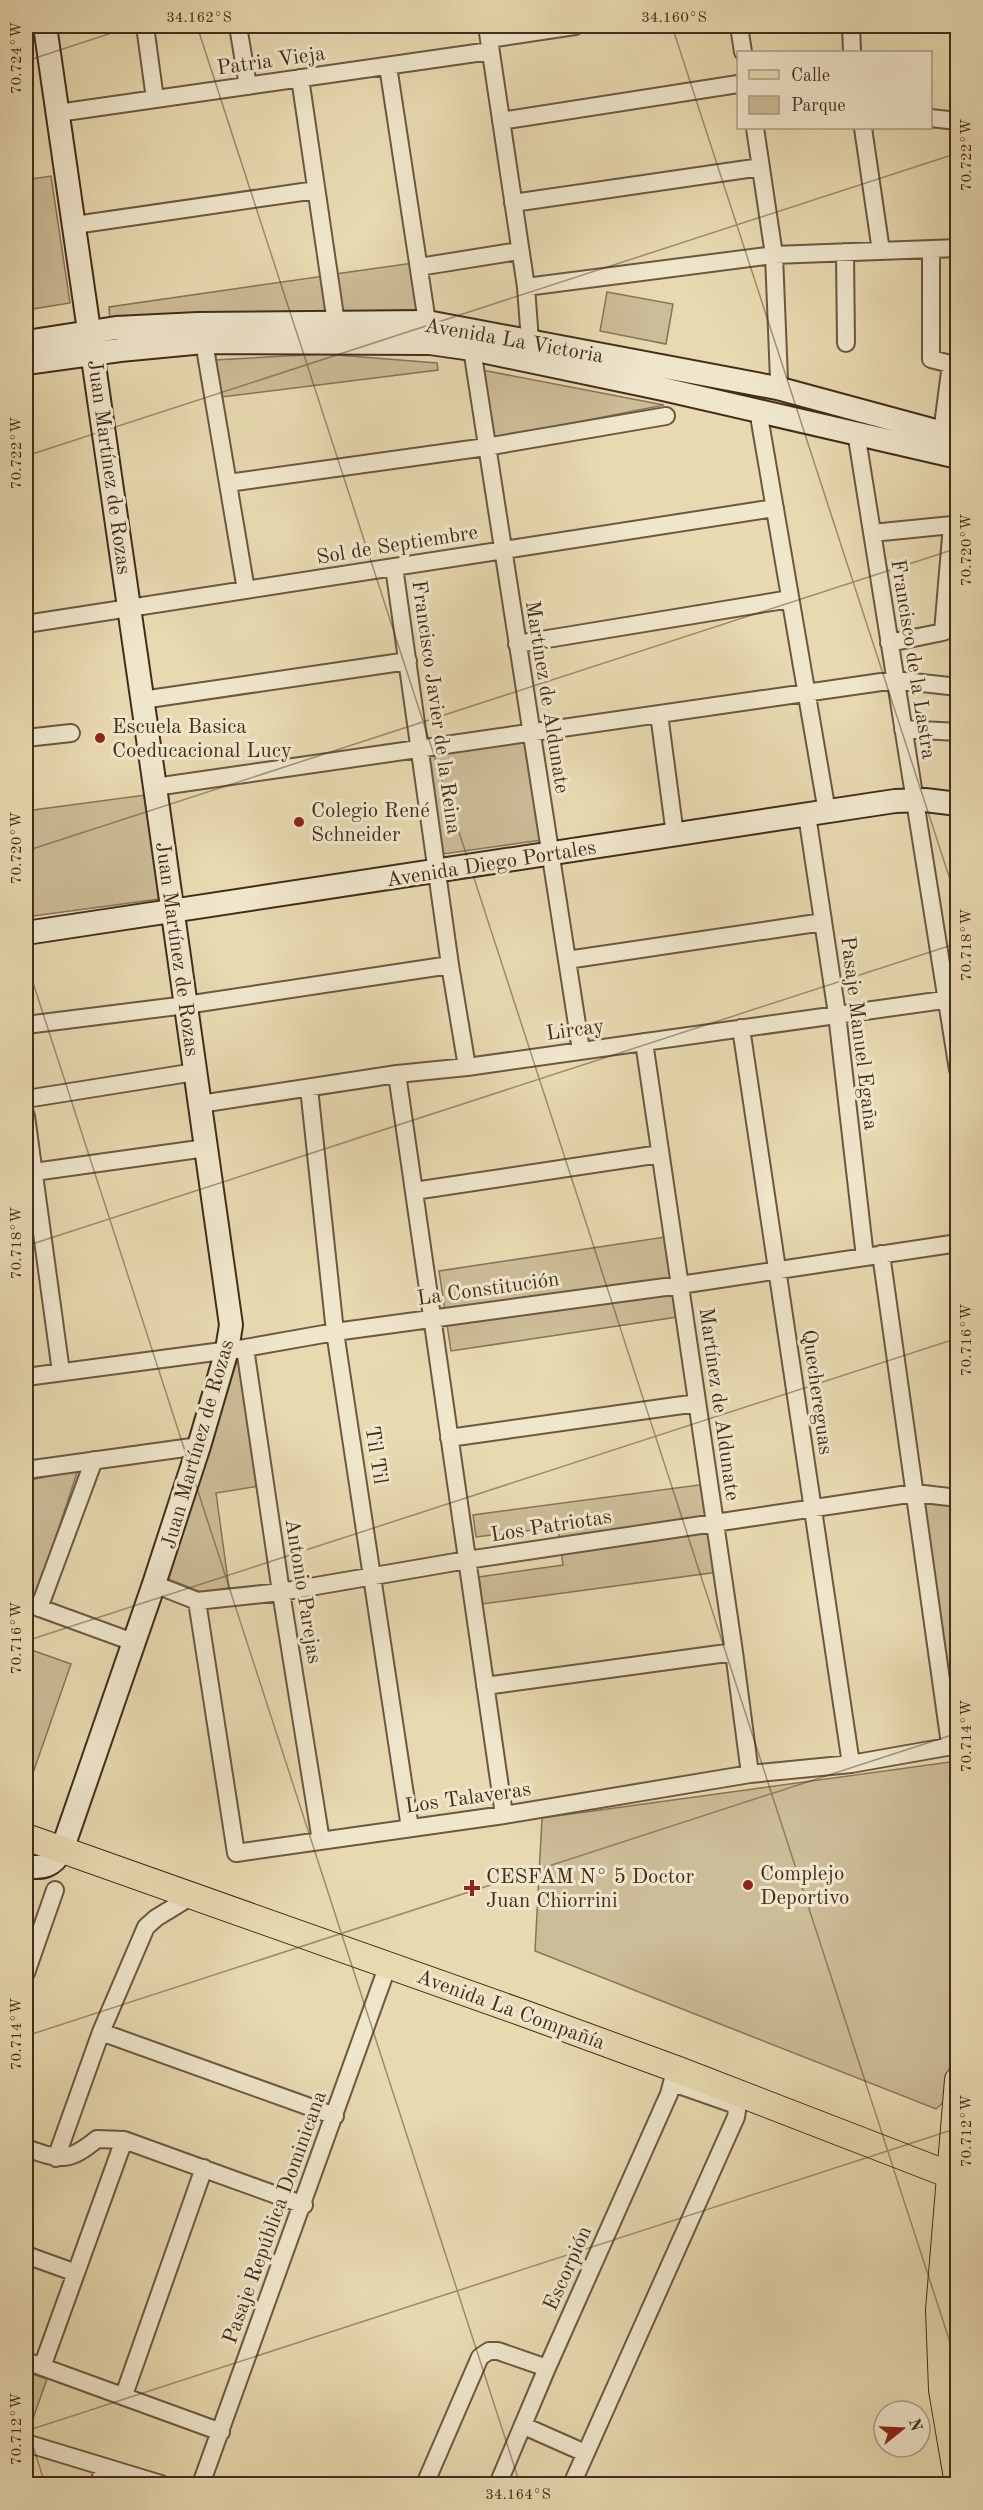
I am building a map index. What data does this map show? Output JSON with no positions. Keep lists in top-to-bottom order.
{
  "streets": {
    "main road": ["Avenida La Compañía"],
    "street": [
      "Patria Vieja",
      "Avenida La Victoria",
      "Juan Martínez de Rozas",
      "Sol de Septiembre",
      "Francisco de la Lastra",
      "Martínez de Aldunate",
      "Francisco Javier de la Reina",
      "Avenida Diego Portales",
      "Lircay",
      "Pasaje Manuel Egaña",
      "La Constitución",
      "Quechereguas",
      "Til Til",
      "Los Patriotas",
      "Antonio Parejas",
      "Los Talaveras",
      "Pasaje República Dominicana",
      "Escorpión"
    ]
  },
  "crossings": [
    ["Patria Vieja", "Juan Martínez de Rozas"],
    ["Avenida La Victoria", "Juan Martínez de Rozas"],
    ["Avenida La Victoria", "Francisco de la Lastra"],
    ["Avenida La Victoria", "Martínez de Aldunate"],
    ["Avenida La Victoria", "Pasaje Manuel Egaña"],
    ["Juan Martínez de Rozas", "Sol de Septiembre"],
    ["Juan Martínez de Rozas", "Avenida Diego Portales"],
    ["Juan Martínez de Rozas", "Lircay"],
    ["Juan Martínez de Rozas", "La Constitución"],
    ["Juan Martínez de Rozas", "Los Patriotas"],
    ["Juan Martínez de Rozas", "Antonio Parejas"],
    ["Juan Martínez de Rozas", "Avenida La Compañía"],
    ["Sol de Septiembre", "Martínez de Aldunate"],
    ["Sol de Septiembre", "Francisco Javier de la Reina"],
    ["Sol de Septiembre", "Pasaje Manuel Egaña"],
    ["Francisco de la Lastra", "Avenida Diego Portales"],
    ["Francisco de la Lastra", "Lircay"],
    ["Martínez de Aldunate", "Avenida Diego Portales"],
    ["Martínez de Aldunate", "Lircay"],
    ["Martínez de Aldunate", "La Constitución"],
    ["Martínez de Aldunate", "Los Patriotas"],
    ["Martínez de Aldunate", "Los Talaveras"],
    ["Francisco Javier de la Reina", "Avenida Diego Portales"],
    ["Francisco Javier de la Reina", "Lircay"],
    ["Avenida Diego Portales", "Pasaje Manuel Egaña"],
    ["Lircay", "Pasaje Manuel Egaña"],
    ["Lircay", "Quechereguas"],
    ["Lircay", "Til Til"],
    ["Pasaje Manuel Egaña", "La Constitución"],
    ["Pasaje Manuel Egaña", "Los Patriotas"],
    ["Pasaje Manuel Egaña", "Los Talaveras"],
    ["La Constitución", "Quechereguas"],
    ["La Constitución", "Til Til"],
    ["La Constitución", "Antonio Parejas"],
    ["Quechereguas", "Los Patriotas"],
    ["Quechereguas", "Los Talaveras"],
    ["Til Til", "Los Patriotas"],
    ["Til Til", "Los Talaveras"],
    ["Los Patriotas", "Antonio Parejas"],
    ["Los Patriotas", "Los Talaveras"],
    ["Antonio Parejas", "Los Talaveras"],
    ["Avenida La Compañía", "Pasaje República Dominicana"],
    ["Avenida La Compañía", "Escorpión"]
  ],
  "places": {
    "other": ["Escuela Basica Coeducacional Lucy", "Colegio René Schneider", "Complejo Deportivo"],
    "health": ["CESFAM N° 5 Doctor Juan Chiorrini"]
  },
  "legend": ["Calle", "Parque"],
  "north": "right",
  "coordinates": [
    "34.162°S",
    "34.160°S",
    "70.724°W",
    "70.722°W",
    "70.720°W",
    "70.718°W",
    "70.716°W",
    "70.714°W",
    "70.712°W",
    "34.164°S"
  ]
}
